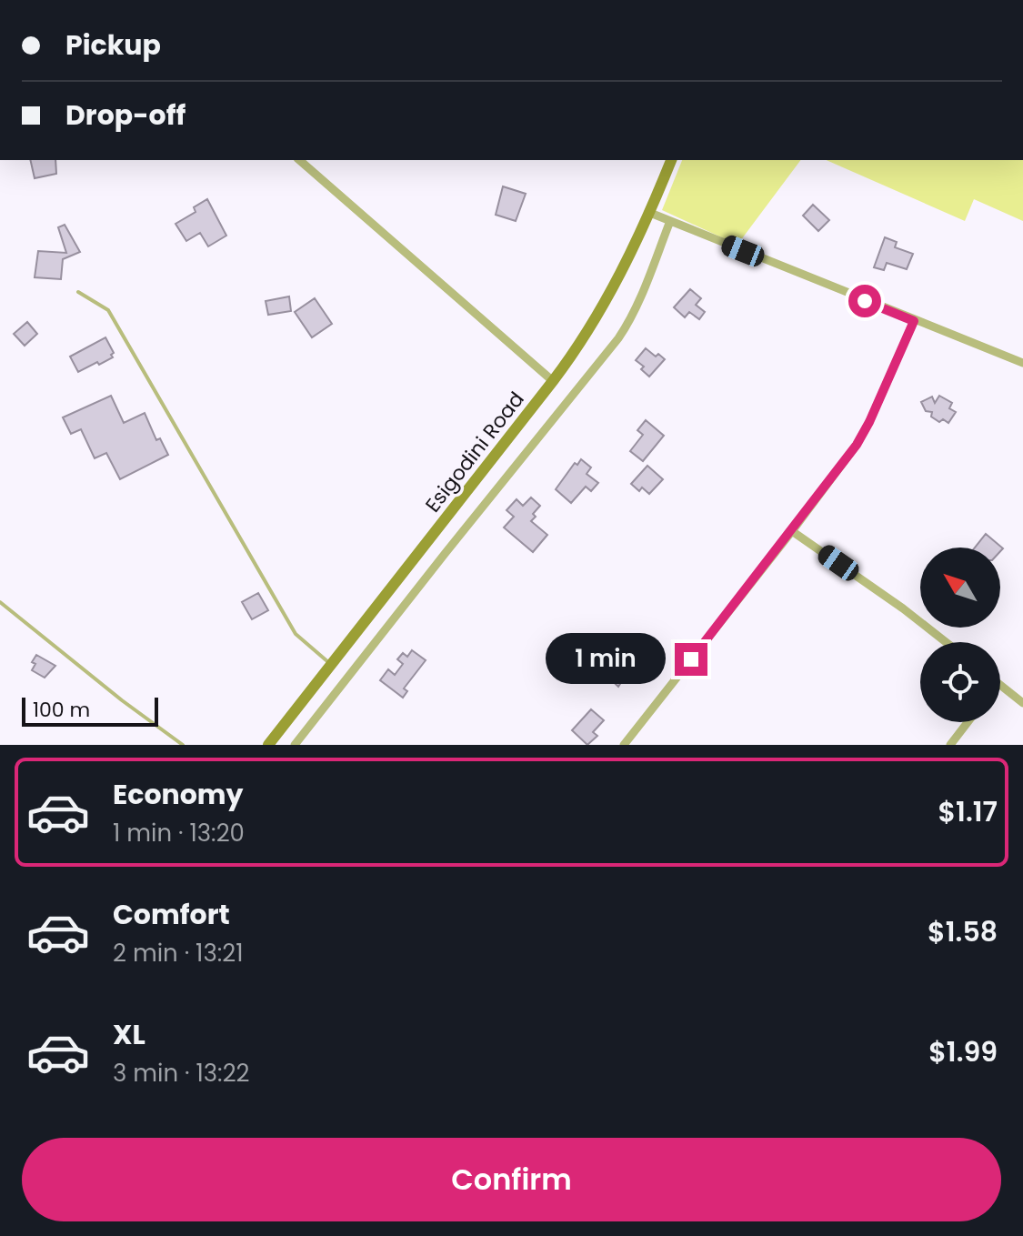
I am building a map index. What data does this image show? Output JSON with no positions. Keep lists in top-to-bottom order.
{
  "streets": {
    "main road": ["Esigodini Road"]
  },
  "scale_bar": "100 m",
  "north": "top left",
  "page": {
    "banner": ["Pickup", "Drop-off"],
    "bubble": "1 min",
    "scale": "100 m",
    "list": [
      {
        "name": "Economy",
        "note": "1 min · 13:20",
        "value": "$1.17"
      },
      {
        "name": "Comfort",
        "note": "2 min · 13:21",
        "value": "$1.58"
      },
      {
        "name": "XL",
        "note": "3 min · 13:22",
        "value": "$1.99"
      }
    ],
    "buttons": "Confirm"
  }
}
